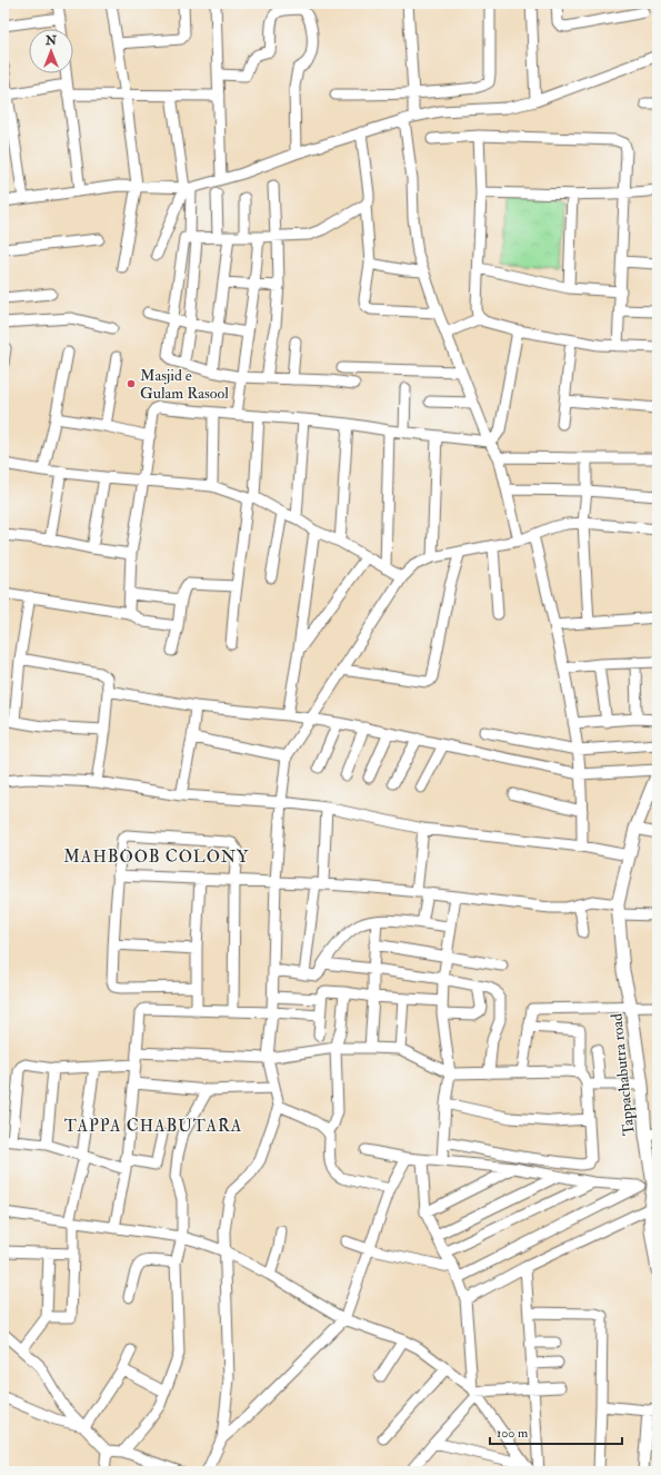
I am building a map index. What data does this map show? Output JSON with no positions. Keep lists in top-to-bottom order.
{
  "streets": {
    "main road": ["Tappachabutra road"]
  },
  "districts": ["MAHBOOB COLONY", "TAPPA CHABUTARA"],
  "places": ["Masjid e Gulam Rasool"],
  "scale_bar": "100 m",
  "north": "top"
}
